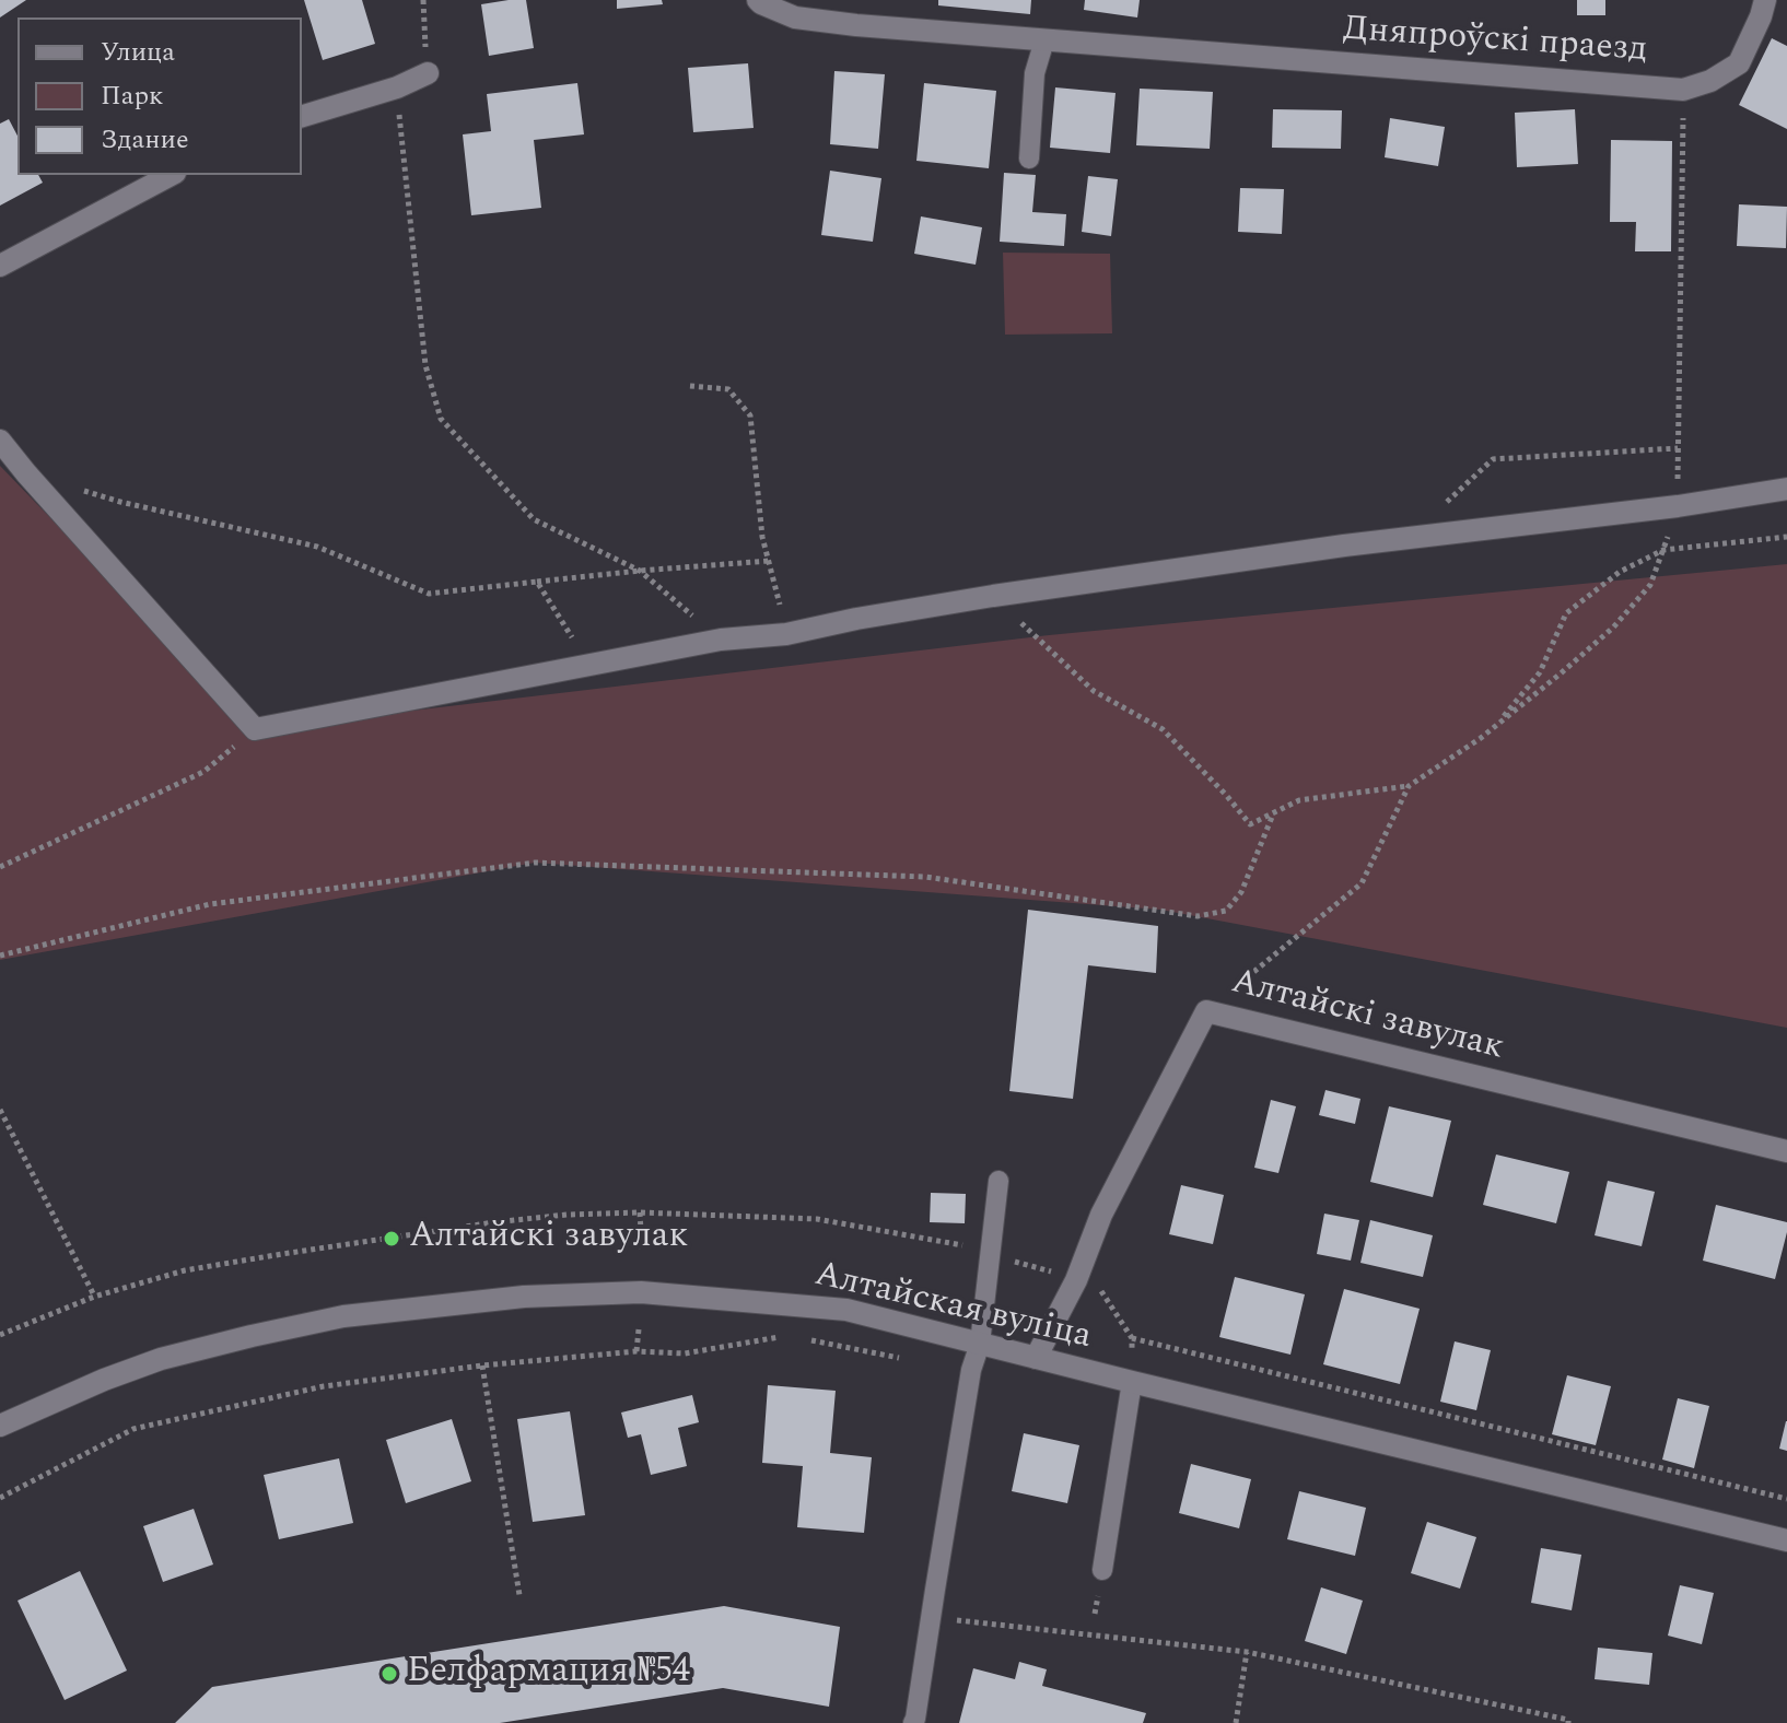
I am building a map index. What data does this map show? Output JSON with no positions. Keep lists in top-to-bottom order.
{
  "streets": {
    "street": ["Дняпроўскі праезд", "Алтайскі завулак", "Алтайская вуліца"]
  },
  "crossings": [
    ["Алтайскі завулак", "Алтайская вуліца"]
  ],
  "places": ["Алтайскі завулак", "Белфармация №54"],
  "legend": ["Улица", "Парк", "Здание"]
}
